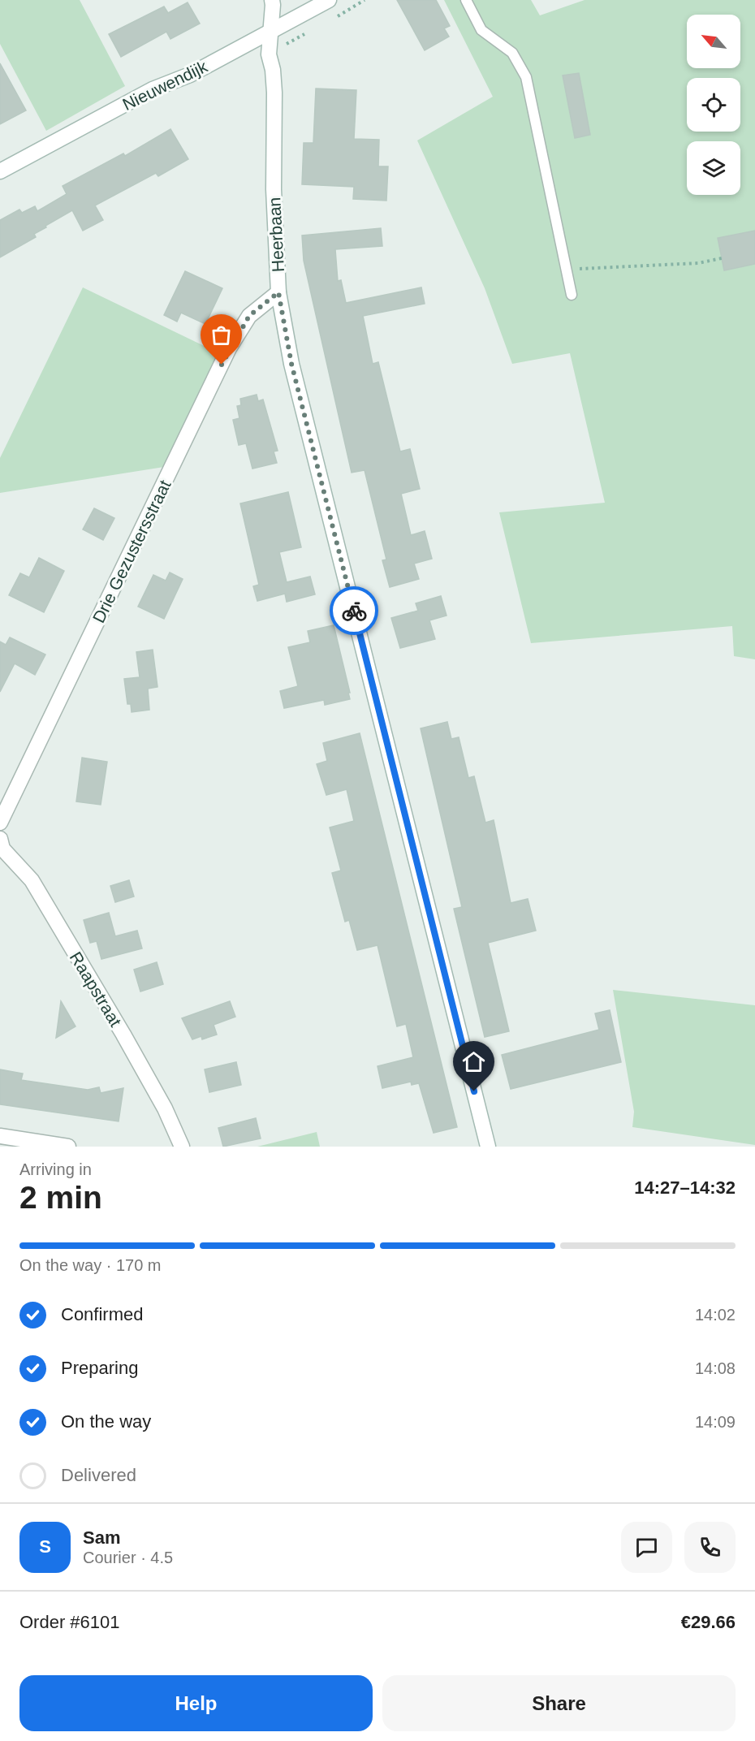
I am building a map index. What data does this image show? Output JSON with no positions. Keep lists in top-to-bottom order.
{
  "streets": {
    "street": [
      "Nieuwendijk",
      "Heerbaan",
      "Drie Gezustersstraat",
      "Raapstraat"
    ]
  },
  "crossings": [
    ["Nieuwendijk", "Heerbaan"],
    ["Heerbaan", "Drie Gezustersstraat"]
  ],
  "north": "top left",
  "page": {
    "heading": ["2 min", "Arriving in", "14:27–14:32"],
    "panel": [
      "Sam",
      "Courier · 4.5",
      "Order #6101",
      "€29.66"
    ],
    "bar": "On the way · 170 m",
    "list": [
      ["Confirmed", "14:02"],
      ["Preparing", "14:08"],
      ["On the way", "14:09"],
      "Delivered"
    ],
    "round": "S",
    "buttons": ["Help", "Share"]
  }
}
